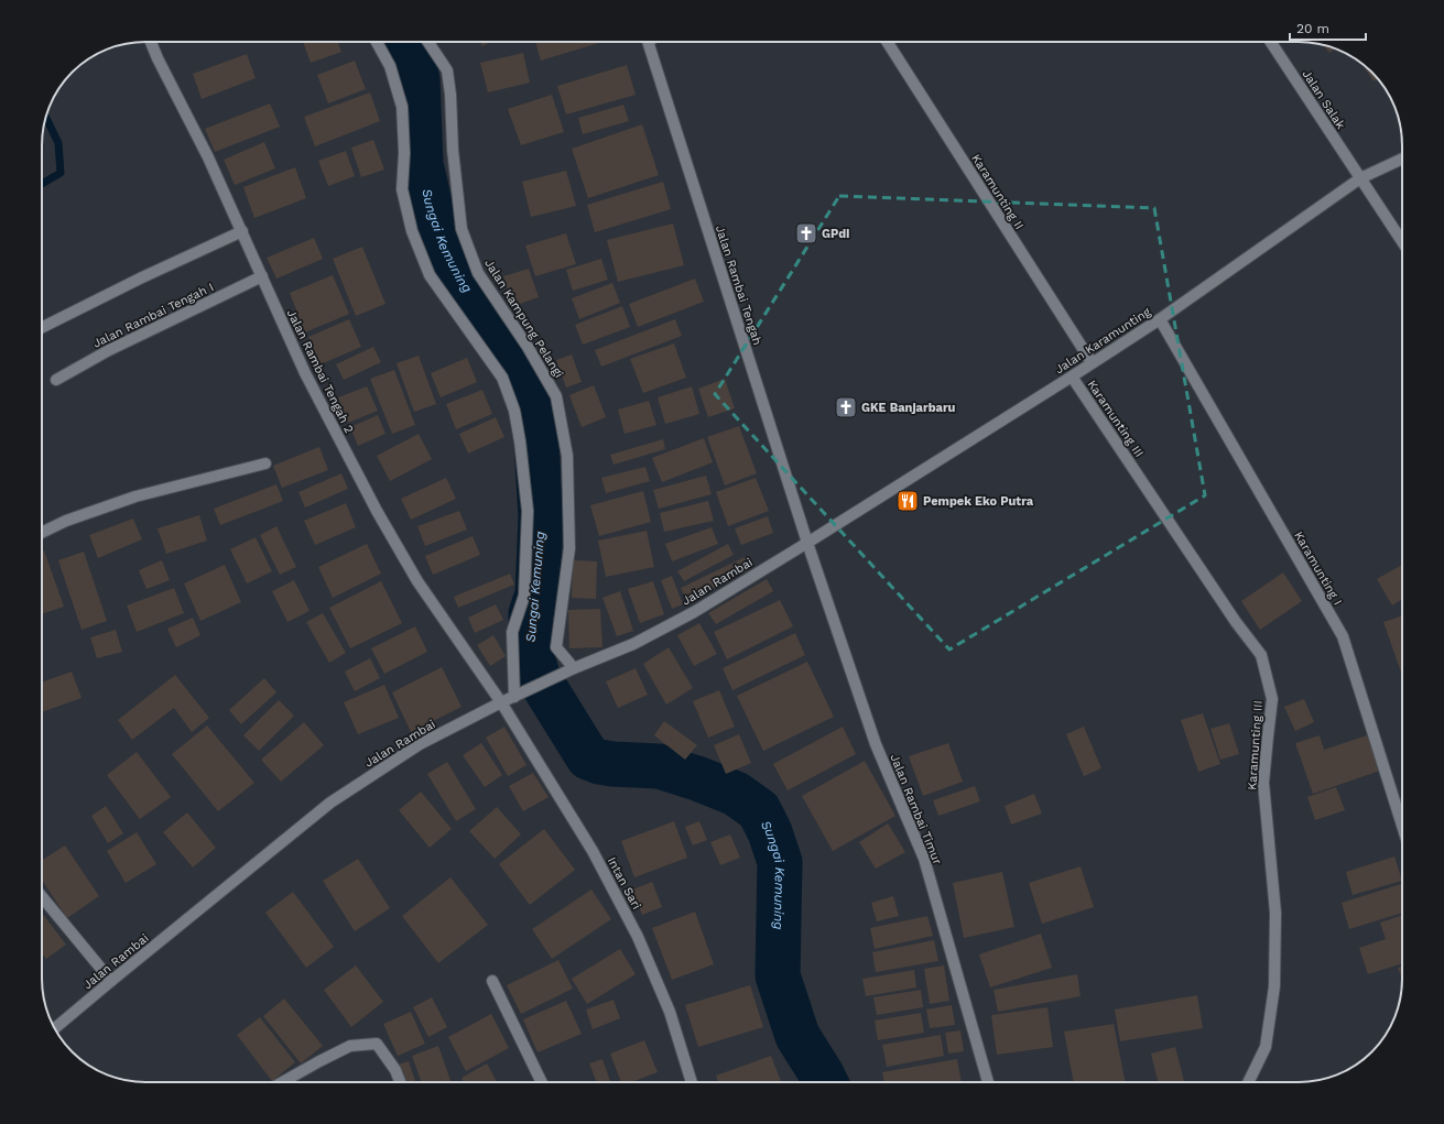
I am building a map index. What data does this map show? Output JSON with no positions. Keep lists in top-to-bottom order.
{
  "streets": {
    "street": [
      "Jalan Salak",
      "Karamunting II",
      "Jalan Rambai Tengah",
      "Jalan Rambai Tengah I",
      "Jalan Kampung Pelangi",
      "Jalan Karamunting",
      "Jalan Rambai Tengah 2",
      "Karamunting III",
      "Karamunting I",
      "Jalan Rambai",
      "Jalan Rambai Timur",
      "Intan Sari"
    ]
  },
  "crossings": [
    ["Jalan Salak", "Jalan Karamunting"],
    ["Karamunting II", "Jalan Karamunting"],
    ["Jalan Rambai Tengah", "Jalan Karamunting"],
    ["Jalan Rambai Tengah", "Jalan Rambai"],
    ["Jalan Rambai Tengah", "Jalan Rambai Timur"],
    ["Jalan Rambai Tengah I", "Jalan Rambai Tengah 2"],
    ["Jalan Kampung Pelangi", "Jalan Rambai"],
    ["Jalan Karamunting", "Karamunting III"],
    ["Jalan Karamunting", "Karamunting I"],
    ["Jalan Karamunting", "Jalan Rambai"],
    ["Jalan Karamunting", "Jalan Rambai Timur"],
    ["Jalan Rambai Tengah 2", "Jalan Rambai"],
    ["Jalan Rambai Tengah 2", "Intan Sari"],
    ["Jalan Rambai", "Jalan Rambai Timur"],
    ["Jalan Rambai", "Intan Sari"]
  ],
  "water": ["Sungai Kemuning"],
  "places": {
    "church": ["GPdI", "GKE Banjarbaru"],
    "restaurant": ["Pempek Eko Putra"]
  },
  "scale_bar": "20 m"
}
